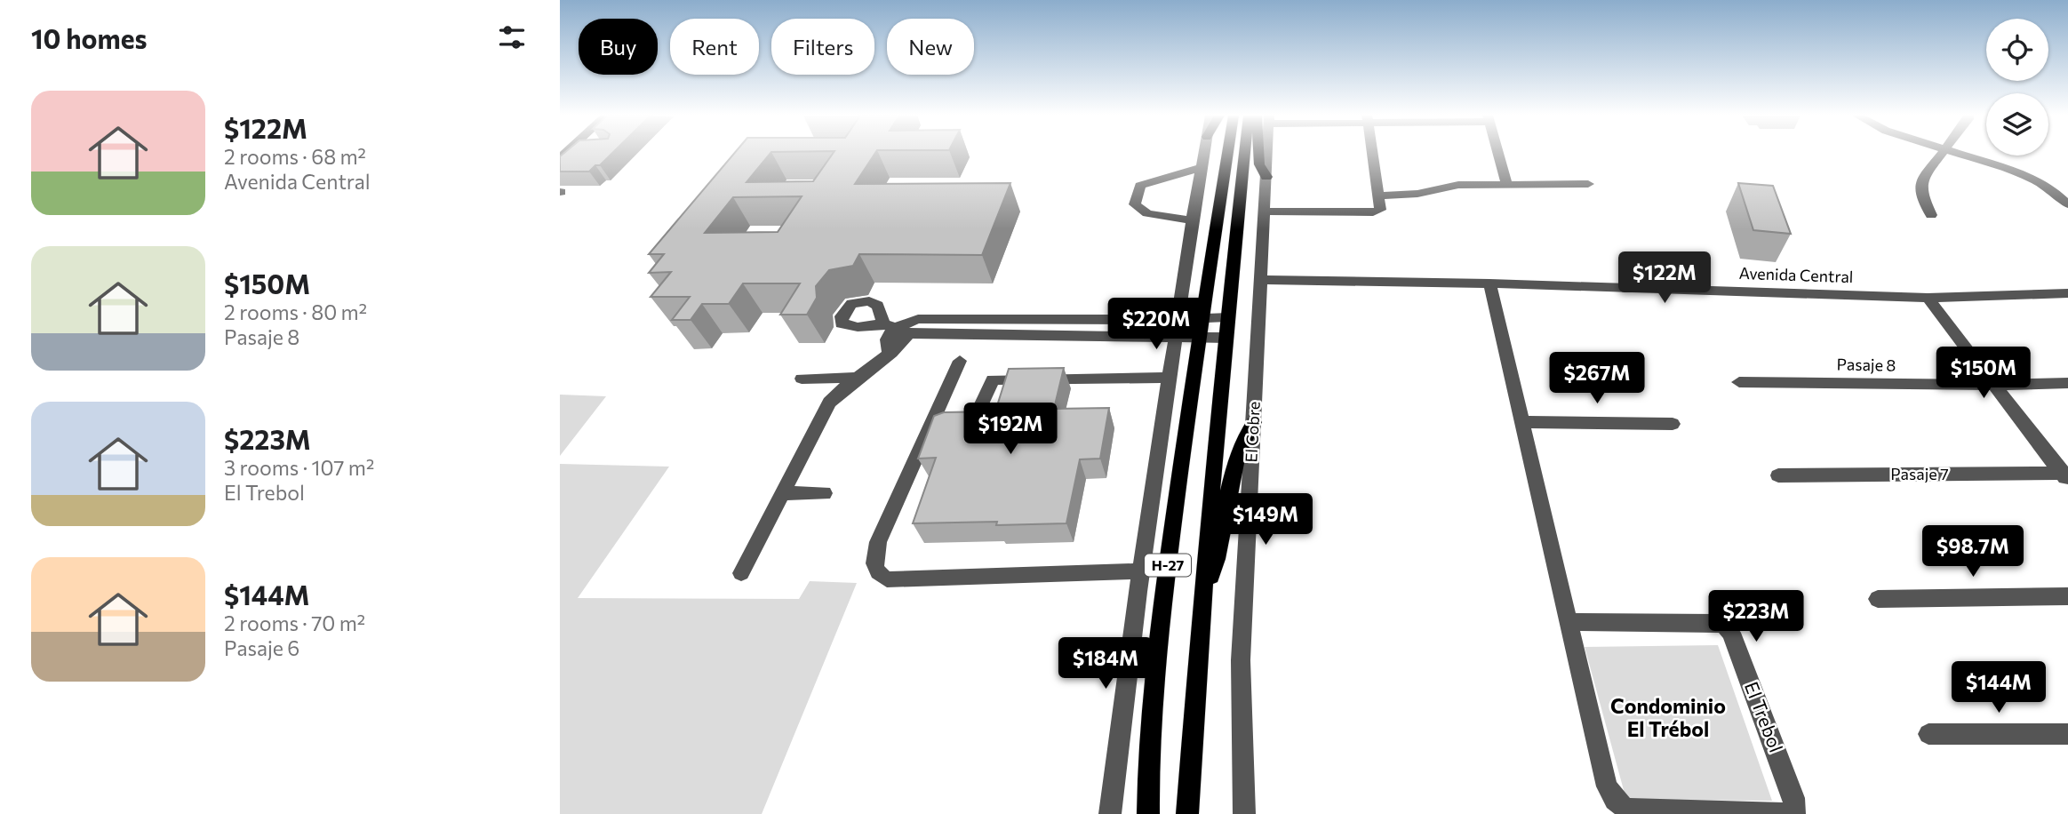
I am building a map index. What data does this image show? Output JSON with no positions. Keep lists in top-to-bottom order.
{
  "streets": {
    "main road": ["H-27"],
    "street": [
      "Avenida Central",
      "Pasaje 8",
      "El Cobre",
      "Pasaje 7",
      "El Trebol"
    ]
  },
  "crossings": [
    ["Avenida Central", "El Cobre"]
  ],
  "districts": ["Condominio El Trébol"],
  "page": {
    "heading": "10 homes",
    "chip": [
      "Buy",
      "Rent",
      "Filters",
      "New"
    ],
    "list": [
      {
        "name": "$122M",
        "note": "2 rooms · 68 m² · Avenida Central"
      },
      {
        "name": "$150M",
        "note": "2 rooms · 80 m² · Pasaje 8"
      },
      {
        "name": "$223M",
        "note": "3 rooms · 107 m² · El Trebol"
      },
      {
        "name": "$144M",
        "note": "2 rooms · 70 m² · Pasaje 6"
      }
    ],
    "price": [
      "$122M",
      "$220M",
      "$150M",
      "$267M",
      "$192M",
      "$149M",
      "$98.7M",
      "$223M",
      "$184M",
      "$144M"
    ]
  }
}
